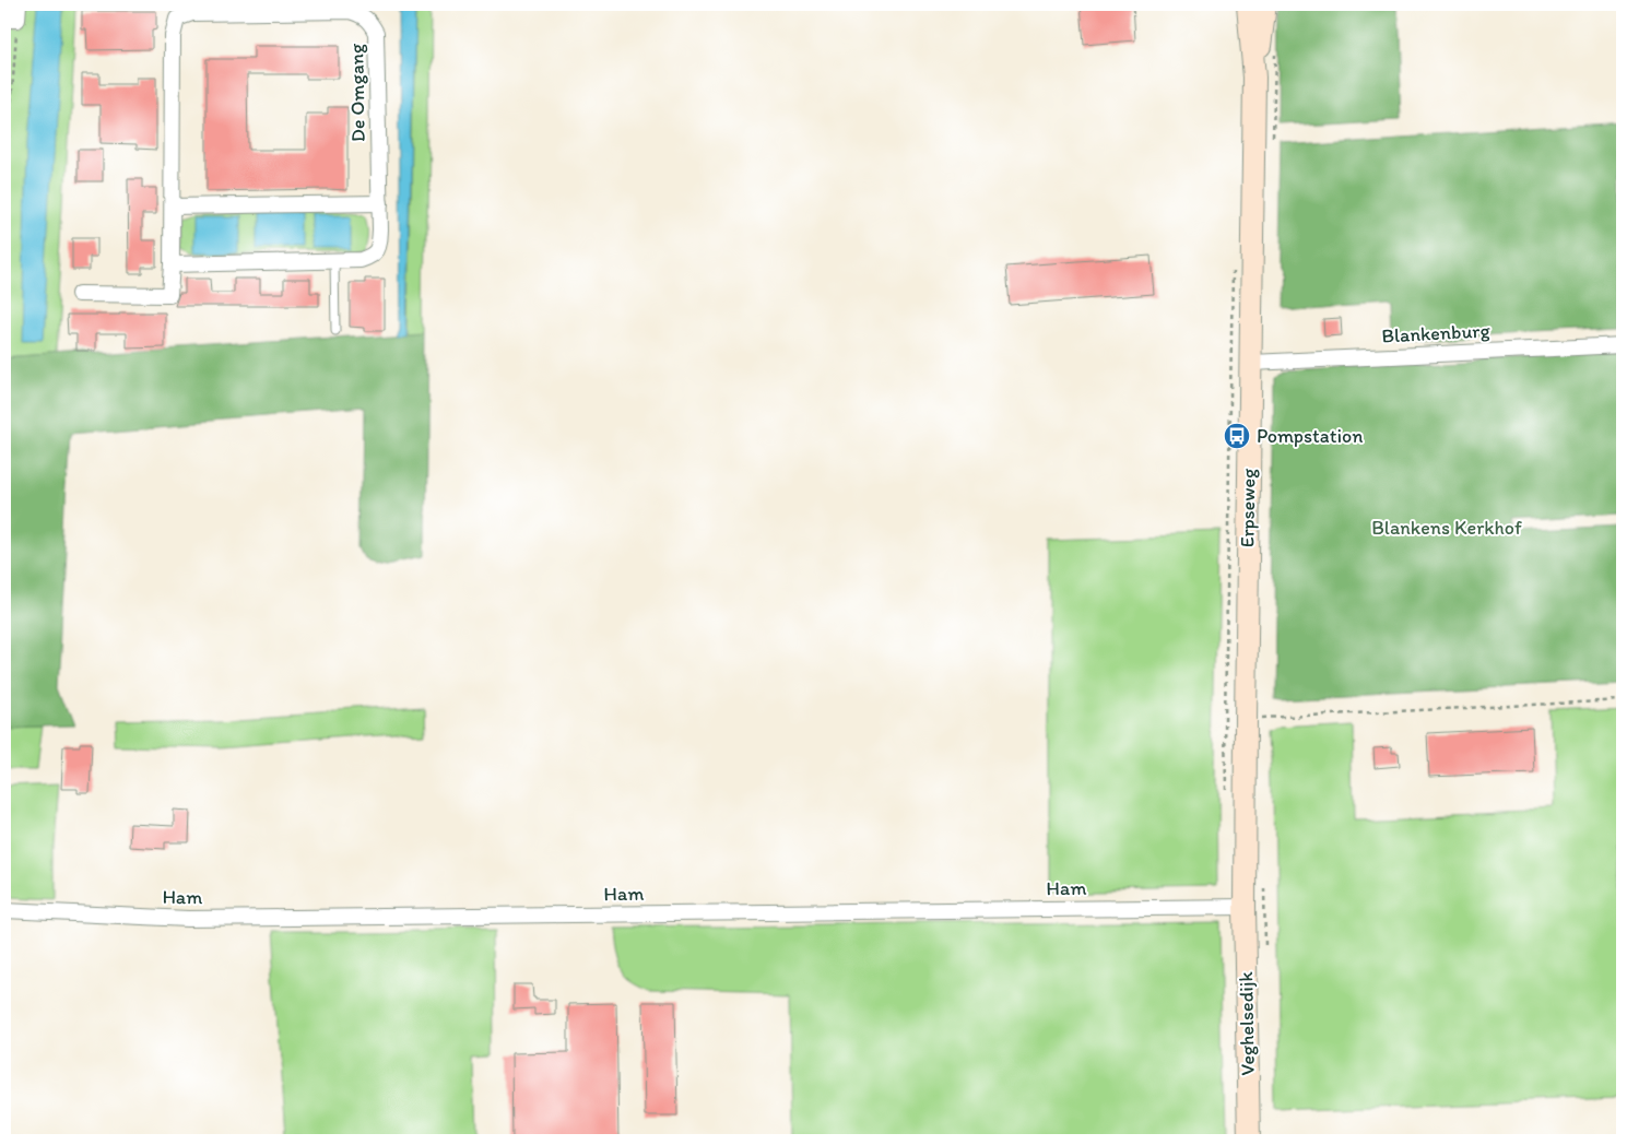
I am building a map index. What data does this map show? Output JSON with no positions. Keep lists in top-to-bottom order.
{
  "streets": {
    "main road": ["Erpseweg", "Veghelsedijk"],
    "street": ["De Omgang", "Blankenburg", "Ham"]
  },
  "crossings": [
    ["Blankenburg", "Erpseweg"],
    ["Erpseweg", "Ham"],
    ["Erpseweg", "Veghelsedijk"],
    ["Ham", "Veghelsedijk"]
  ],
  "parks": ["Blankens Kerkhof"],
  "places": {
    "bus stop": ["Pompstation"]
  }
}
